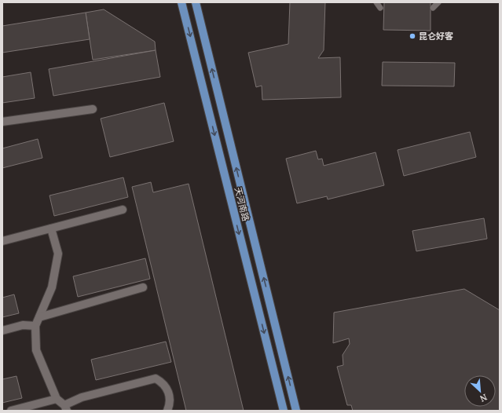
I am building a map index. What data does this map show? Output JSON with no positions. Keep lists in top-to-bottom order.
{
  "streets": {
    "main road": ["天河南路"]
  },
  "places": ["昆仑好客"],
  "north": "bottom right"
}
